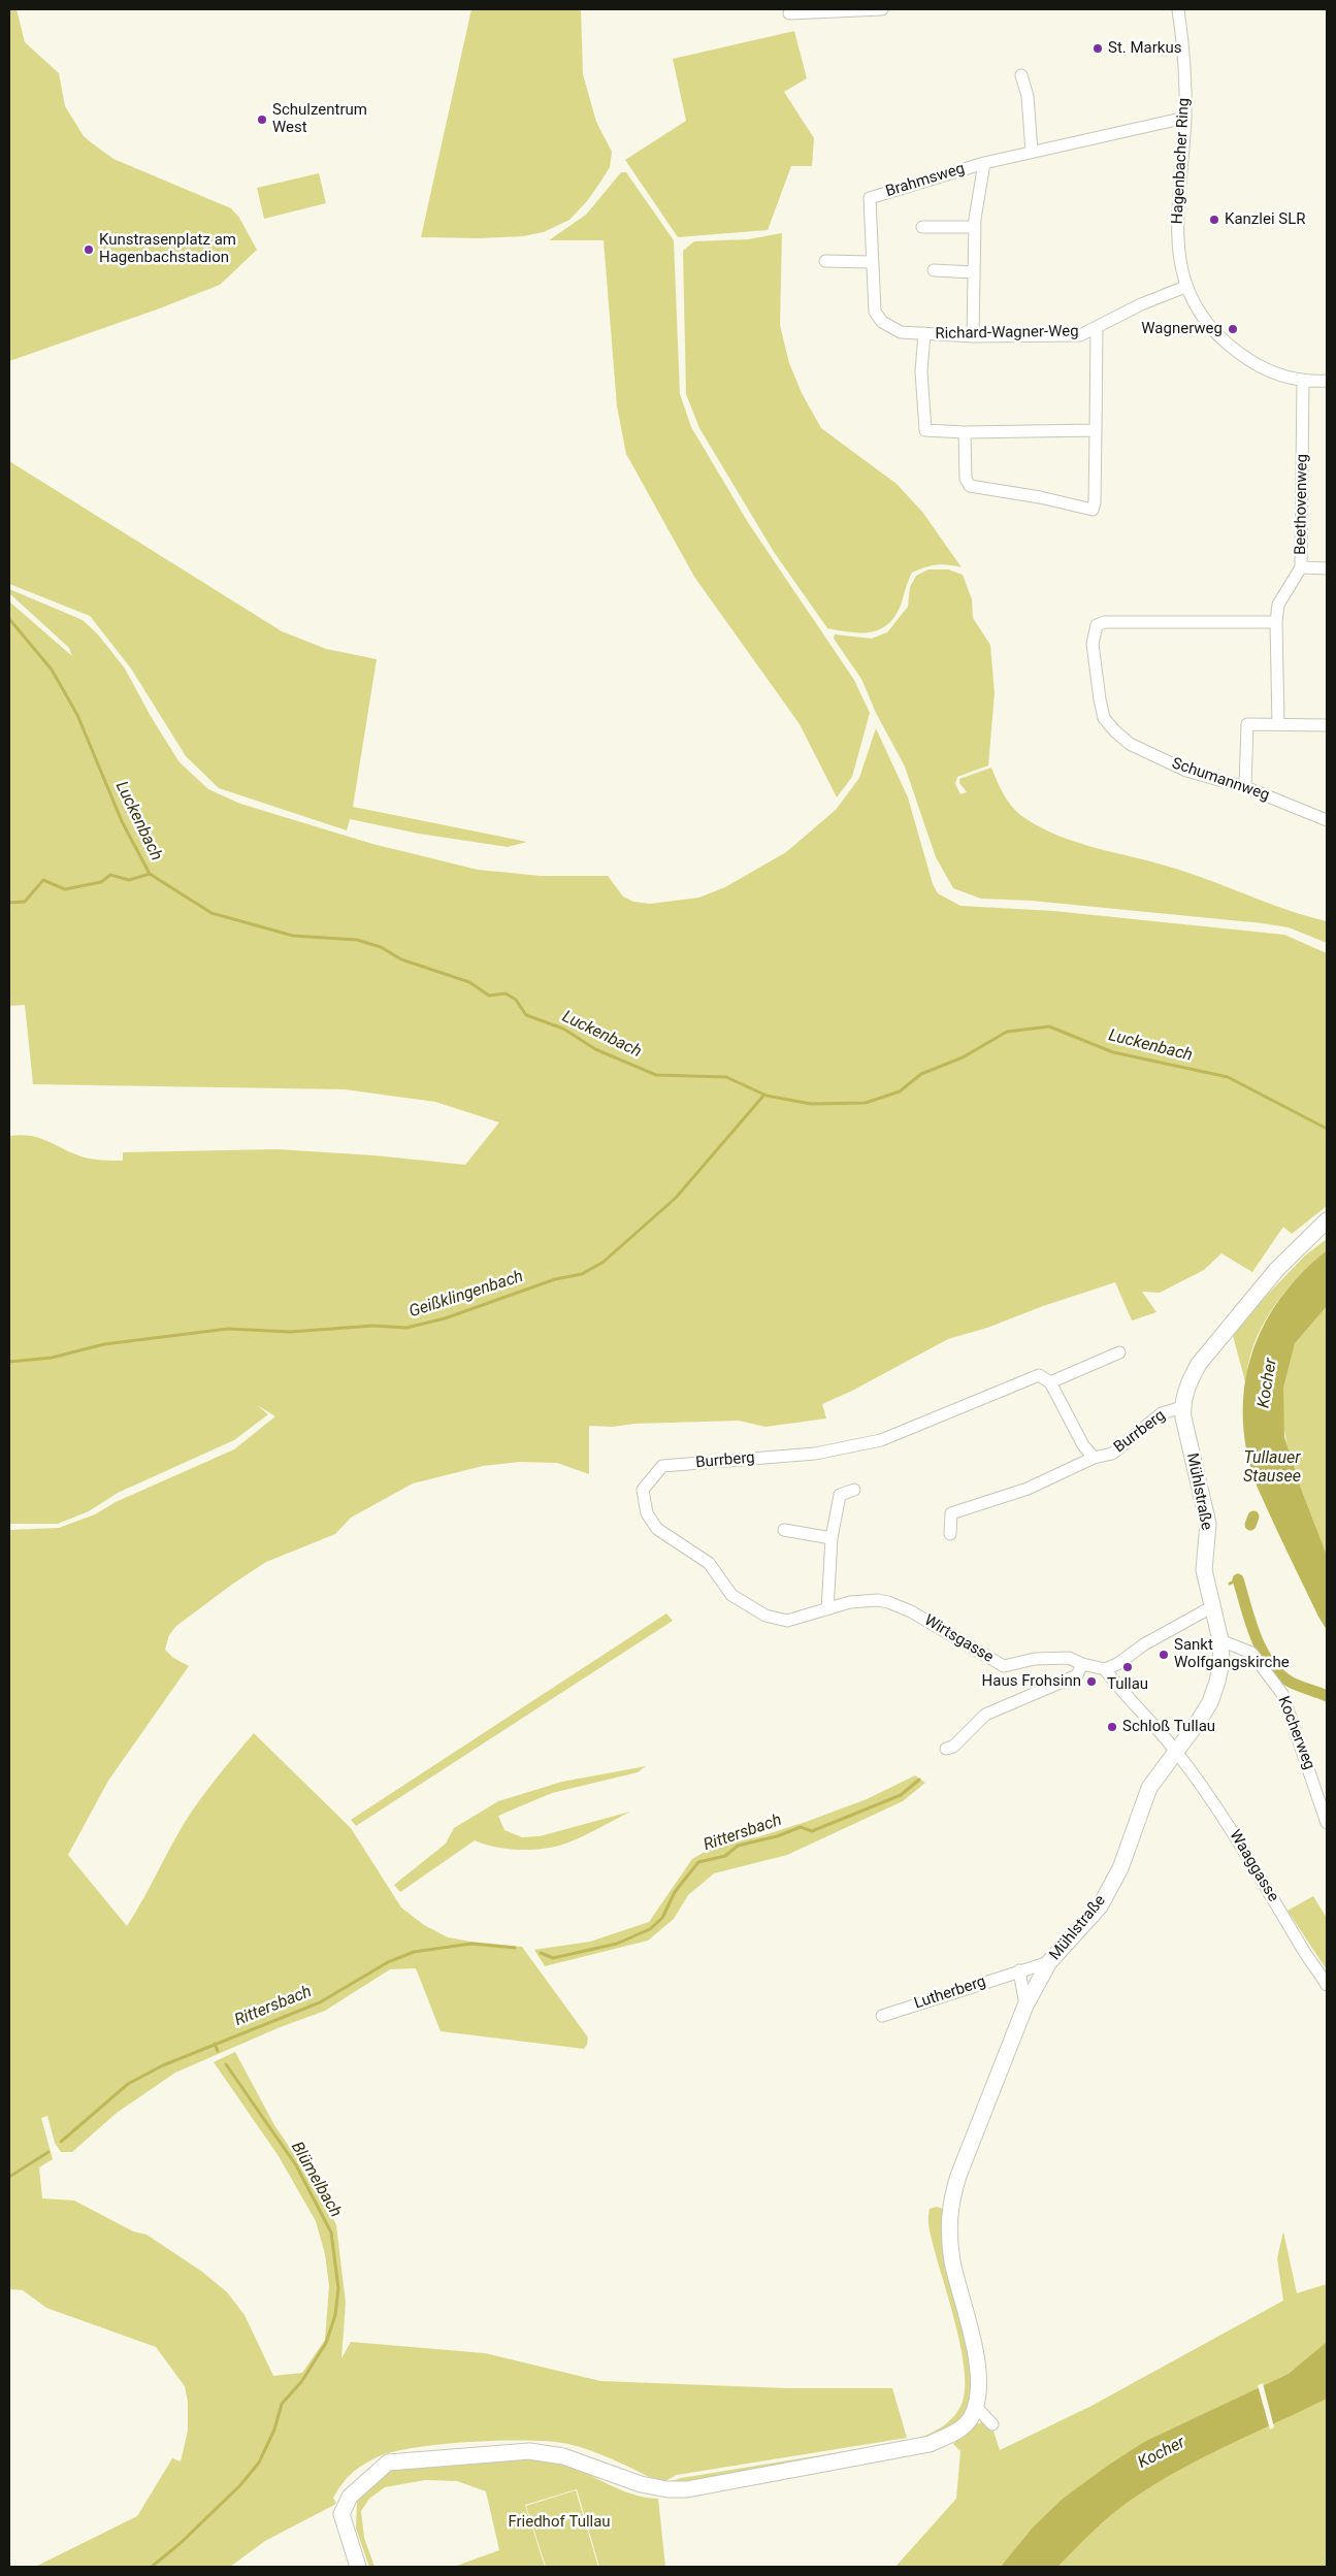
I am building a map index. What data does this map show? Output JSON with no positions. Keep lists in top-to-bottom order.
{
  "streets": {
    "street": [
      "Hagenbacher Ring",
      "Brahmsweg",
      "Richard-Wagner-Weg",
      "Beethovenweg",
      "Schumannweg",
      "Burrberg",
      "Mühlstraße",
      "Wirtsgasse",
      "Kocherweg",
      "Waaggasse",
      "Lutherberg"
    ]
  },
  "crossings": [
    ["Hagenbacher Ring", "Brahmsweg"],
    ["Hagenbacher Ring", "Richard-Wagner-Weg"],
    ["Hagenbacher Ring", "Beethovenweg"],
    ["Brahmsweg", "Richard-Wagner-Weg"],
    ["Beethovenweg", "Schumannweg"],
    ["Burrberg", "Mühlstraße"],
    ["Burrberg", "Wirtsgasse"],
    ["Mühlstraße", "Kocherweg"],
    ["Mühlstraße", "Waaggasse"],
    ["Mühlstraße", "Lutherberg"],
    ["Wirtsgasse", "Waaggasse"]
  ],
  "water": [
    "Luckenbach",
    "Geißklingenbach",
    "Kocher",
    "Tullauer Stausee",
    "Rittersbach",
    "Blümelbach"
  ],
  "parks": ["Friedhof Tullau"],
  "places": [
    "St. Markus",
    "Schulzentrum West",
    "Kanzlei SLR",
    "Kunstrasenplatz am Hagenbachstadion",
    "Wagnerweg",
    "Sankt Wolfgangskirche",
    "Tullau",
    "Haus Frohsinn",
    "Schloß Tullau"
  ]
}
